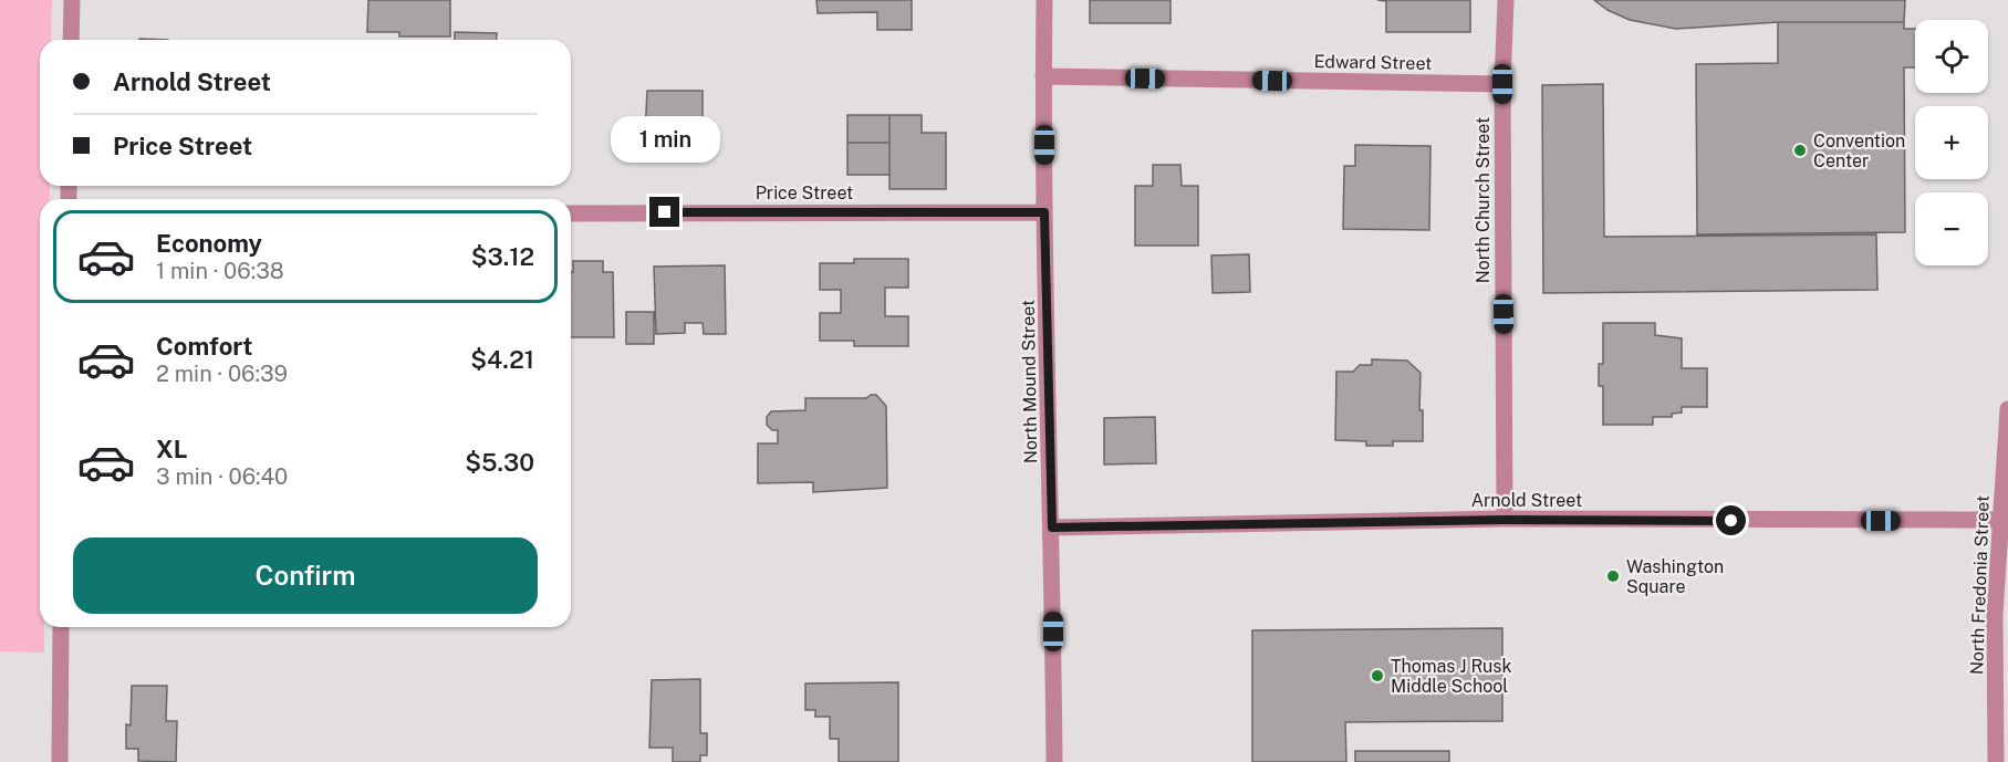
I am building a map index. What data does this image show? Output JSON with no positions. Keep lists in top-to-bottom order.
{
  "streets": {
    "street": [
      "Edward Street",
      "Price Street",
      "North Church Street",
      "North Mound Street",
      "Arnold Street",
      "North Fredonia Street"
    ]
  },
  "crossings": [
    ["Edward Street", "North Church Street"],
    ["Edward Street", "North Mound Street"],
    ["Price Street", "North Mound Street"],
    ["North Church Street", "Arnold Street"],
    ["North Mound Street", "Arnold Street"],
    ["Arnold Street", "North Fredonia Street"]
  ],
  "places": ["Convention Center", "Washington Square", "Thomas J Rusk Middle School"],
  "page": {
    "map_buttons": ["+", "−"],
    "banner": ["Arnold Street", "Price Street"],
    "bubble": "1 min",
    "list": [
      {
        "name": "Economy",
        "note": "1 min · 06:38",
        "value": "$3.12"
      },
      {
        "name": "Comfort",
        "note": "2 min · 06:39",
        "value": "$4.21"
      },
      {
        "name": "XL",
        "note": "3 min · 06:40",
        "value": "$5.30"
      }
    ],
    "buttons": "Confirm"
  }
}
